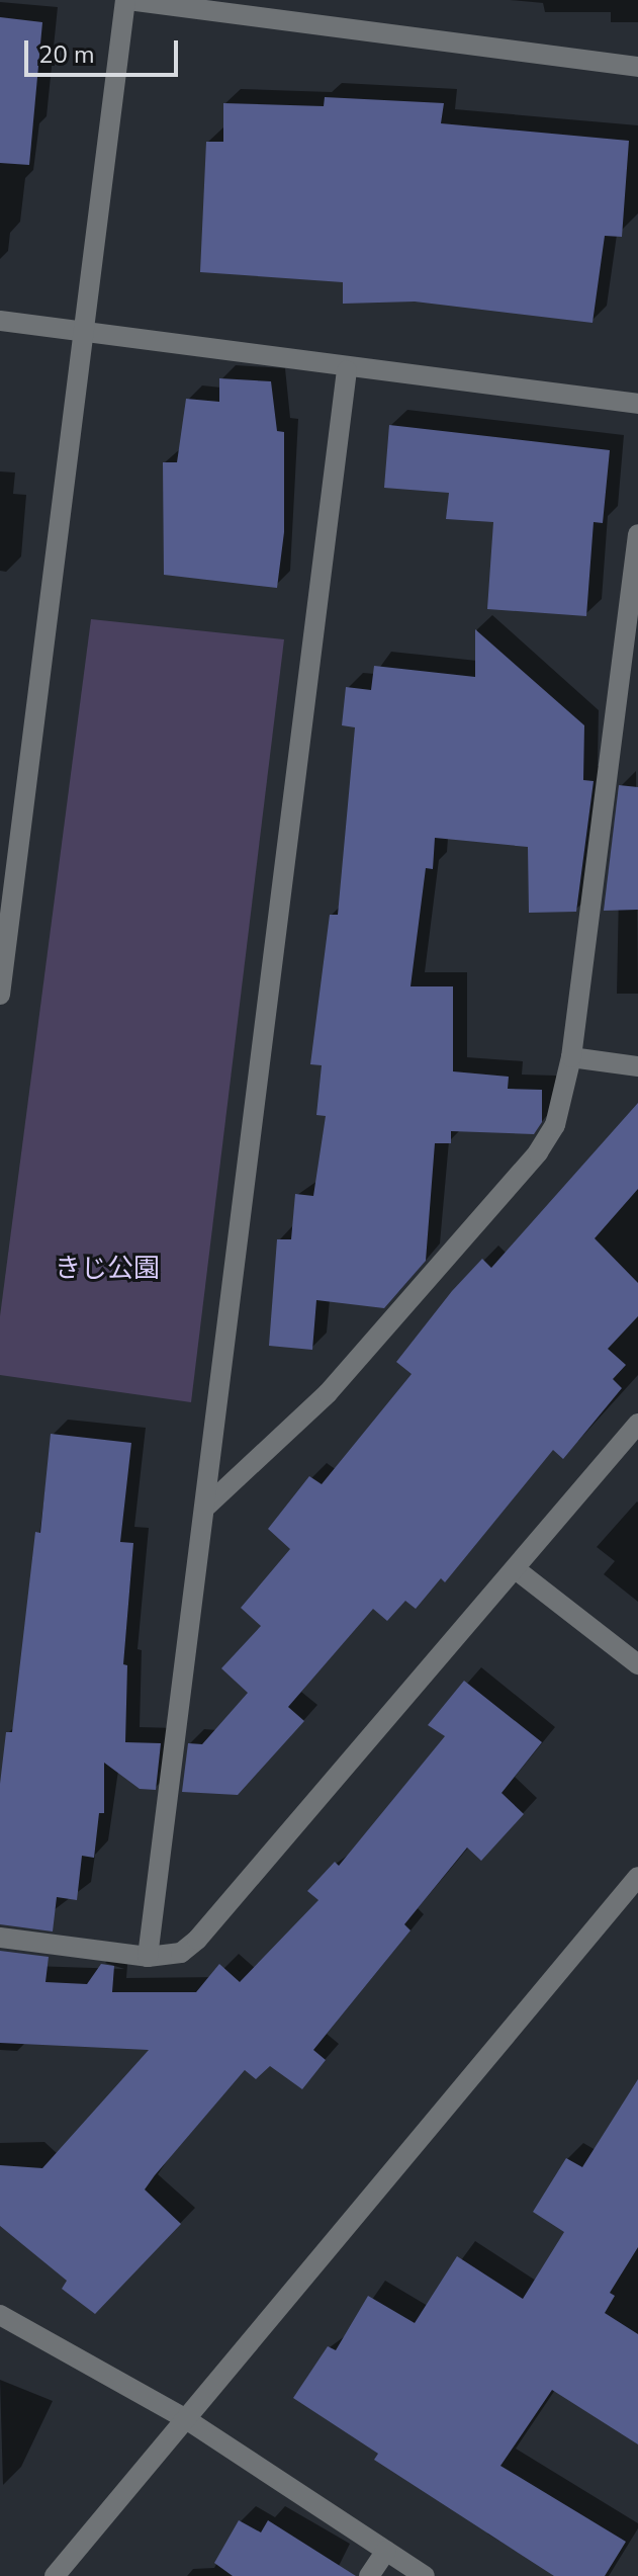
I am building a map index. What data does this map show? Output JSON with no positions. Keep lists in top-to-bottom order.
{
  "parks": ["きじ公園"],
  "scale_bar": "20 m"
}
